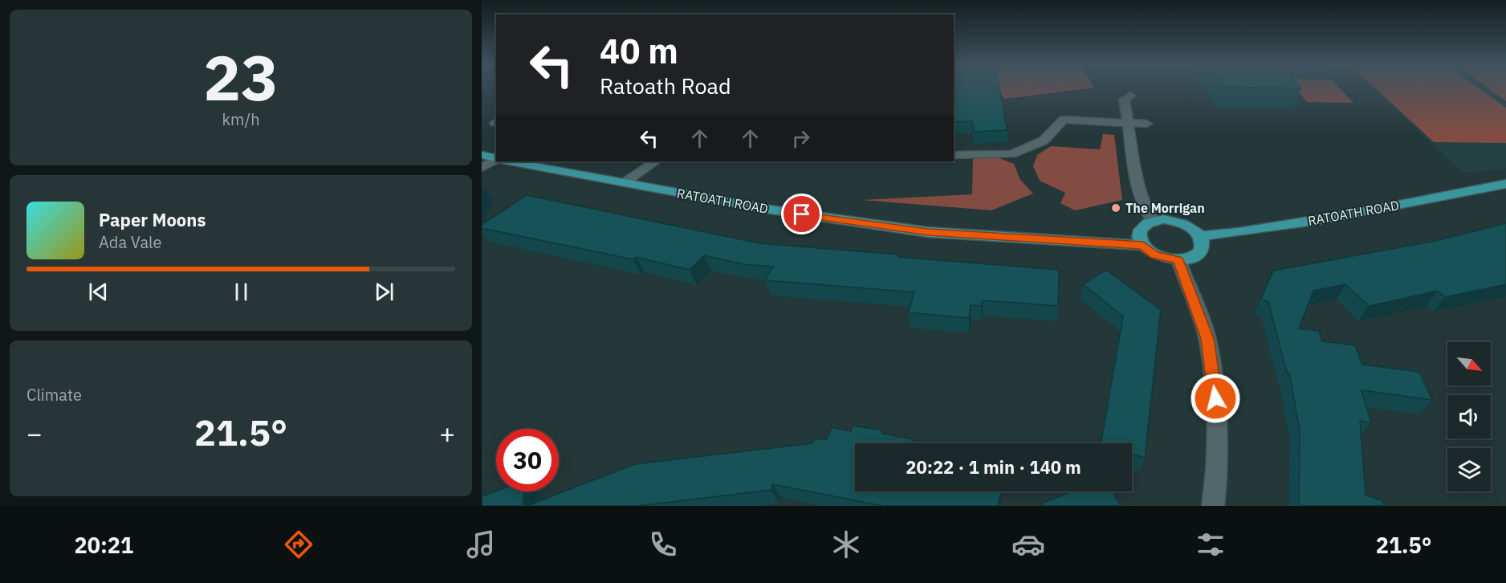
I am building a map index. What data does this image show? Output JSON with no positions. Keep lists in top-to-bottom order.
{
  "streets": {
    "main road": ["RATOATH ROAD"]
  },
  "places": ["The Morrigan"],
  "north": "bottom right",
  "page": {
    "tile": [
      ["23", "km/h"],
      "Climate"
    ],
    "turn": ["40 m", "Ratoath Road"],
    "song": ["Paper Moons", "Ada Vale"],
    "heat": ["−", "21.5°", "+"],
    "limit": "30",
    "trip": "20:22 · 1 min · 140 m",
    "tabs": ["20:21", "21.5°"]
  }
}
